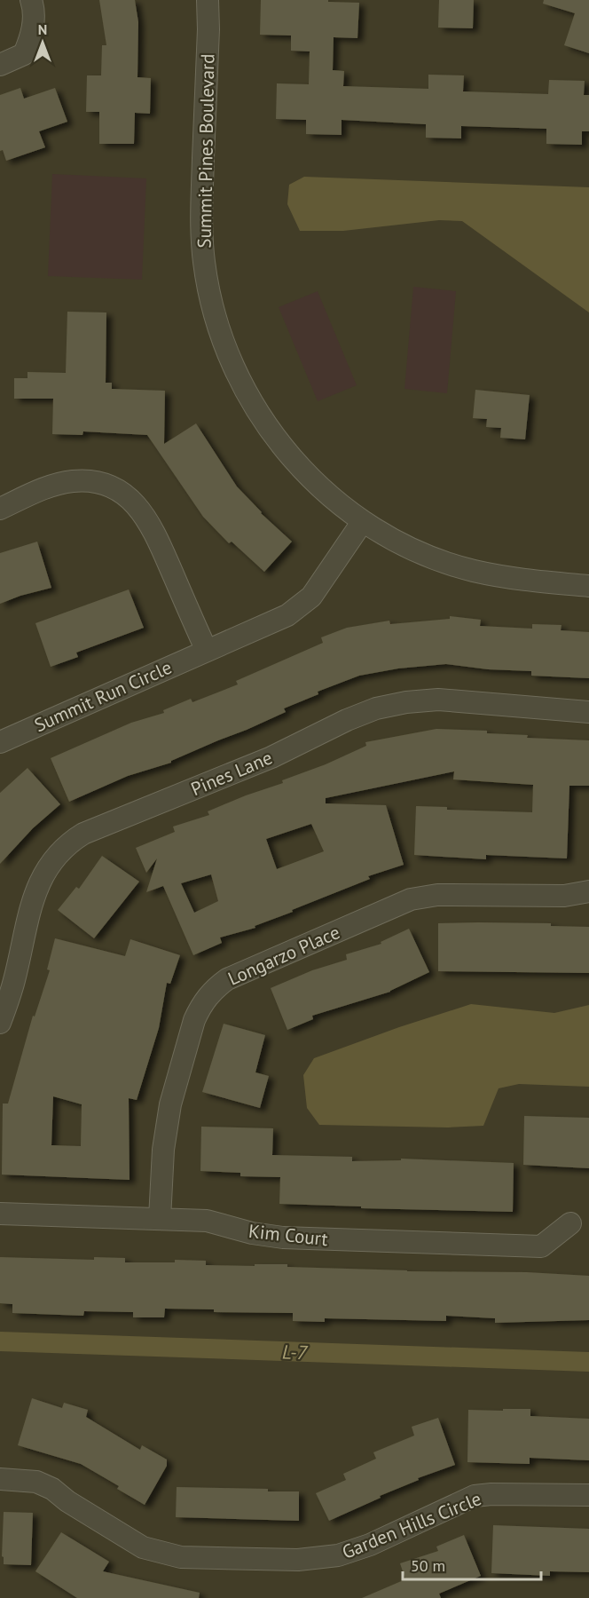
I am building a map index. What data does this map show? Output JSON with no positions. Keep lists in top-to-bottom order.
{
  "streets": {
    "street": [
      "Summit Pines Boulevard",
      "Summit Run Circle",
      "Pines Lane",
      "Longarzo Place",
      "Kim Court",
      "Garden Hills Circle"
    ]
  },
  "crossings": [
    ["Summit Pines Boulevard", "Summit Run Circle"],
    ["Longarzo Place", "Kim Court"]
  ],
  "water": ["L-7"],
  "scale_bar": "50 m",
  "north": "top"
}
